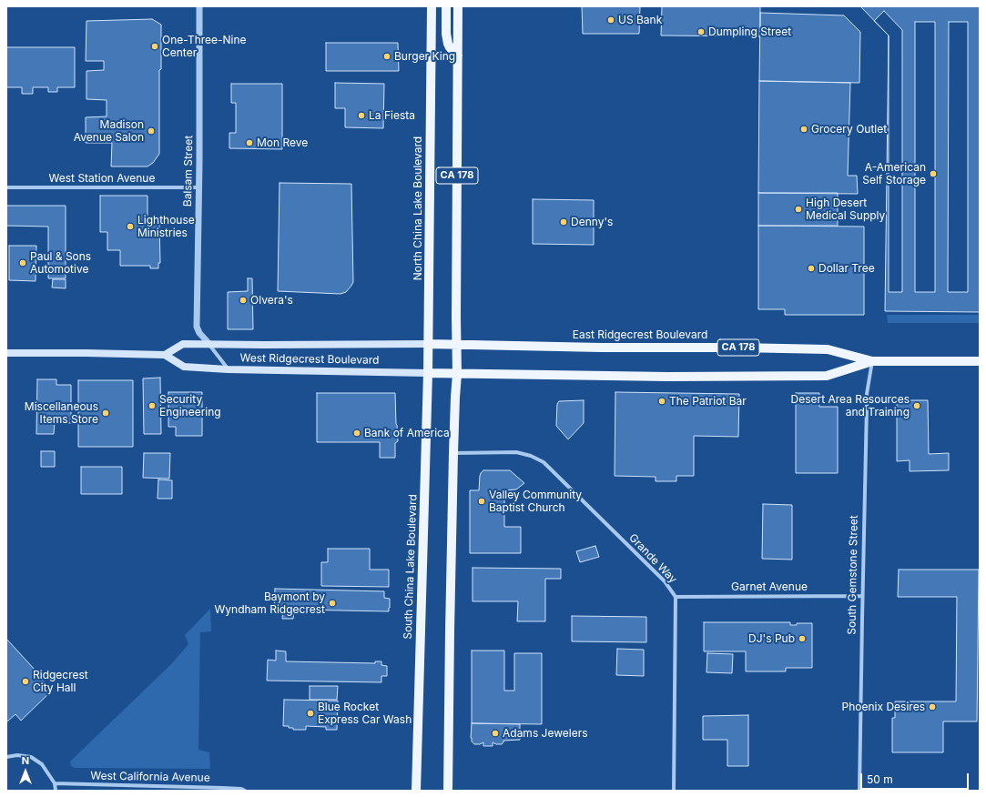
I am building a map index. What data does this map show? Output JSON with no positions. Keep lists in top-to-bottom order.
{
  "streets": {
    "main road": [
      "CA 178",
      "North China Lake Boulevard",
      "East Ridgecrest Boulevard",
      "West Ridgecrest Boulevard",
      "South China Lake Boulevard"
    ],
    "street": [
      "Balsam Street",
      "West Station Avenue",
      "Grande Way",
      "South Gemstone Street",
      "Garnet Avenue",
      "West California Avenue"
    ]
  },
  "crossings": [
    ["Balsam Street", "West Station Avenue"],
    ["Balsam Street", "West Ridgecrest Boulevard"],
    ["CA 178", "East Ridgecrest Boulevard"],
    ["North China Lake Boulevard", "East Ridgecrest Boulevard"],
    ["North China Lake Boulevard", "West Ridgecrest Boulevard"],
    ["North China Lake Boulevard", "South China Lake Boulevard"],
    ["East Ridgecrest Boulevard", "West Ridgecrest Boulevard"],
    ["East Ridgecrest Boulevard", "South China Lake Boulevard"],
    ["East Ridgecrest Boulevard", "South Gemstone Street"],
    ["West Ridgecrest Boulevard", "South China Lake Boulevard"],
    ["Grande Way", "Garnet Avenue"],
    ["South Gemstone Street", "Garnet Avenue"]
  ],
  "places": [
    "US Bank",
    "Dumpling Street",
    "One-Three-Nine Center",
    "Burger King",
    "La Fiesta",
    "Grocery Outlet",
    "Madison Avenue Salon",
    "Mon Reve",
    "A-American Self Storage",
    "High Desert Medical Supply",
    "Denny's",
    "Lighthouse Ministries",
    "Paul & Sons Automotive",
    "Dollar Tree",
    "Olvera's",
    "The Patriot Bar",
    "Security Engineering",
    "Desert Area Resources and Training",
    "Miscellaneous Items Store",
    "Bank of America",
    "Valley Community Baptist Church",
    "Baymont by Wyndham Ridgecrest",
    "DJ's Pub",
    "Ridgecrest City Hall",
    "Phoenix Desires",
    "Blue Rocket Express Car Wash",
    "Adams Jewelers"
  ],
  "scale_bar": "50 m",
  "north": "top"
}
